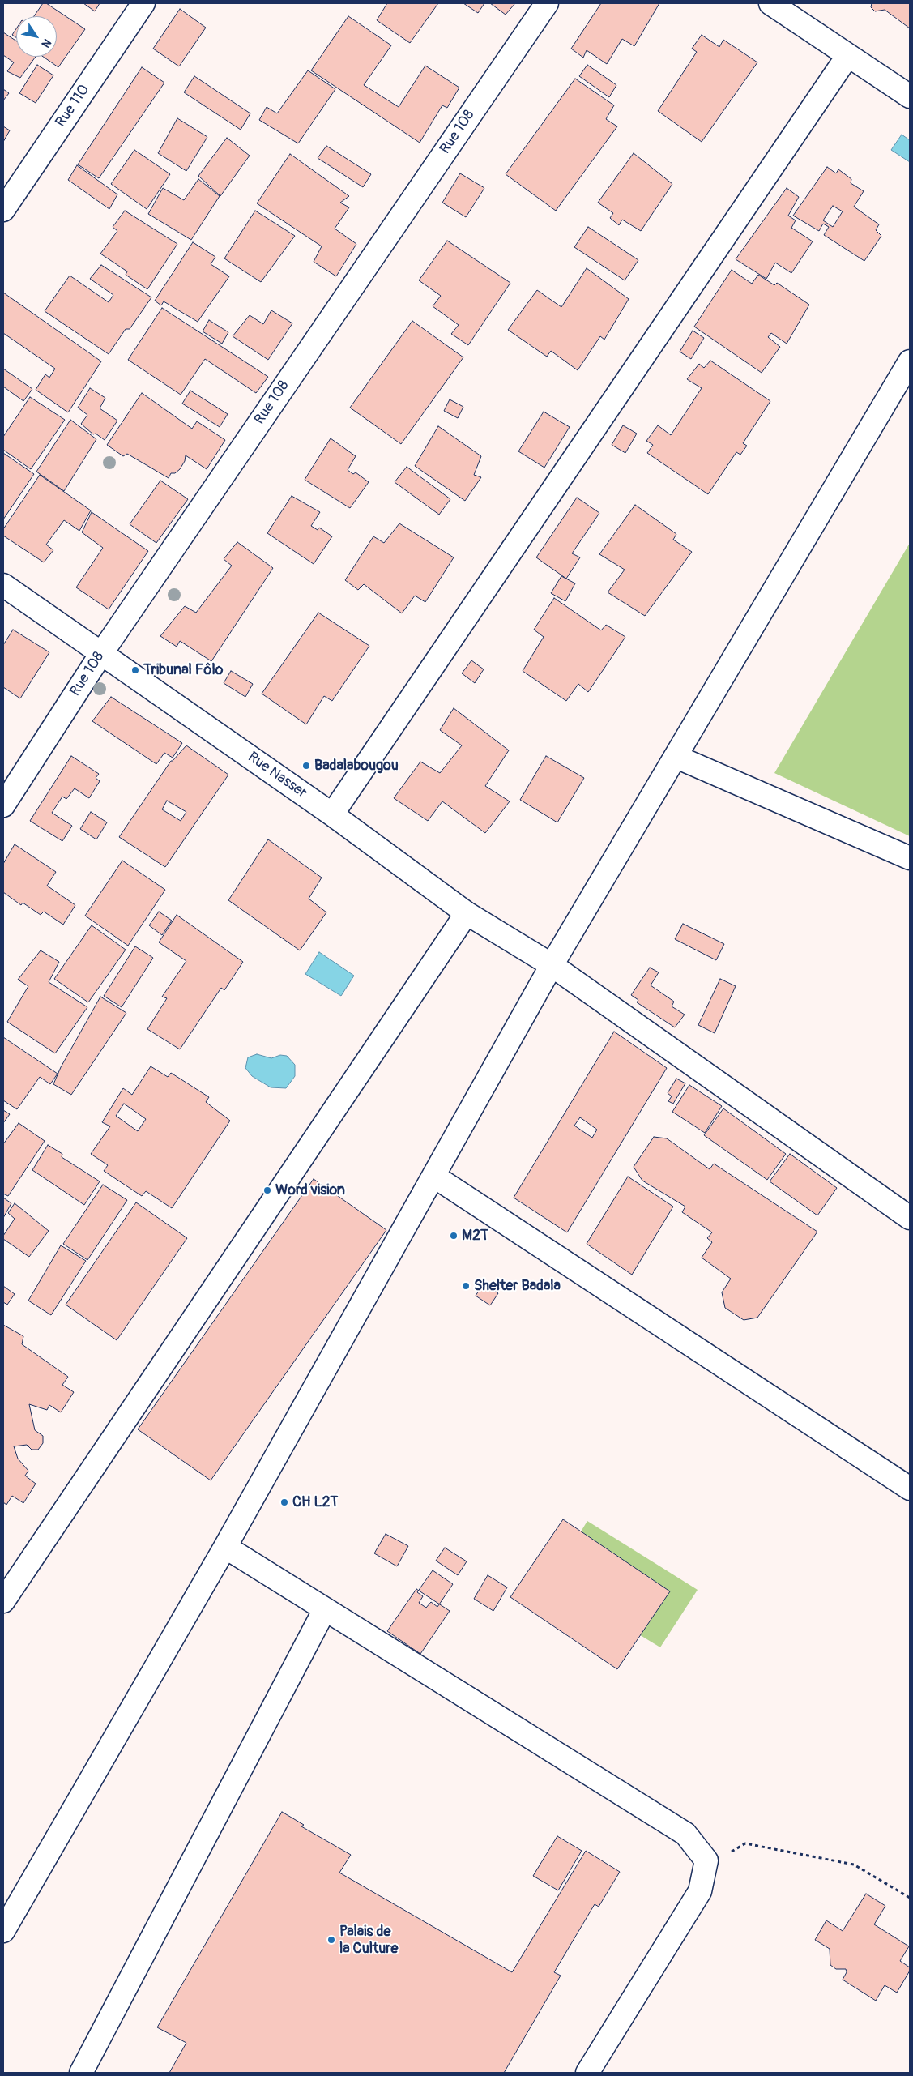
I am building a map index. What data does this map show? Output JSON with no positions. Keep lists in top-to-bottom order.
{
  "streets": {
    "street": ["Rue 110", "Rue 108", "Rue Nasser"]
  },
  "crossings": [
    ["Rue 108", "Rue Nasser"]
  ],
  "places": [
    "Tribunal Fôlo",
    "Badalabougou",
    "Word vision",
    "M2T",
    "Shelter Badala",
    "CH L2T",
    "Palais de la Culture"
  ],
  "north": "bottom right"
}
